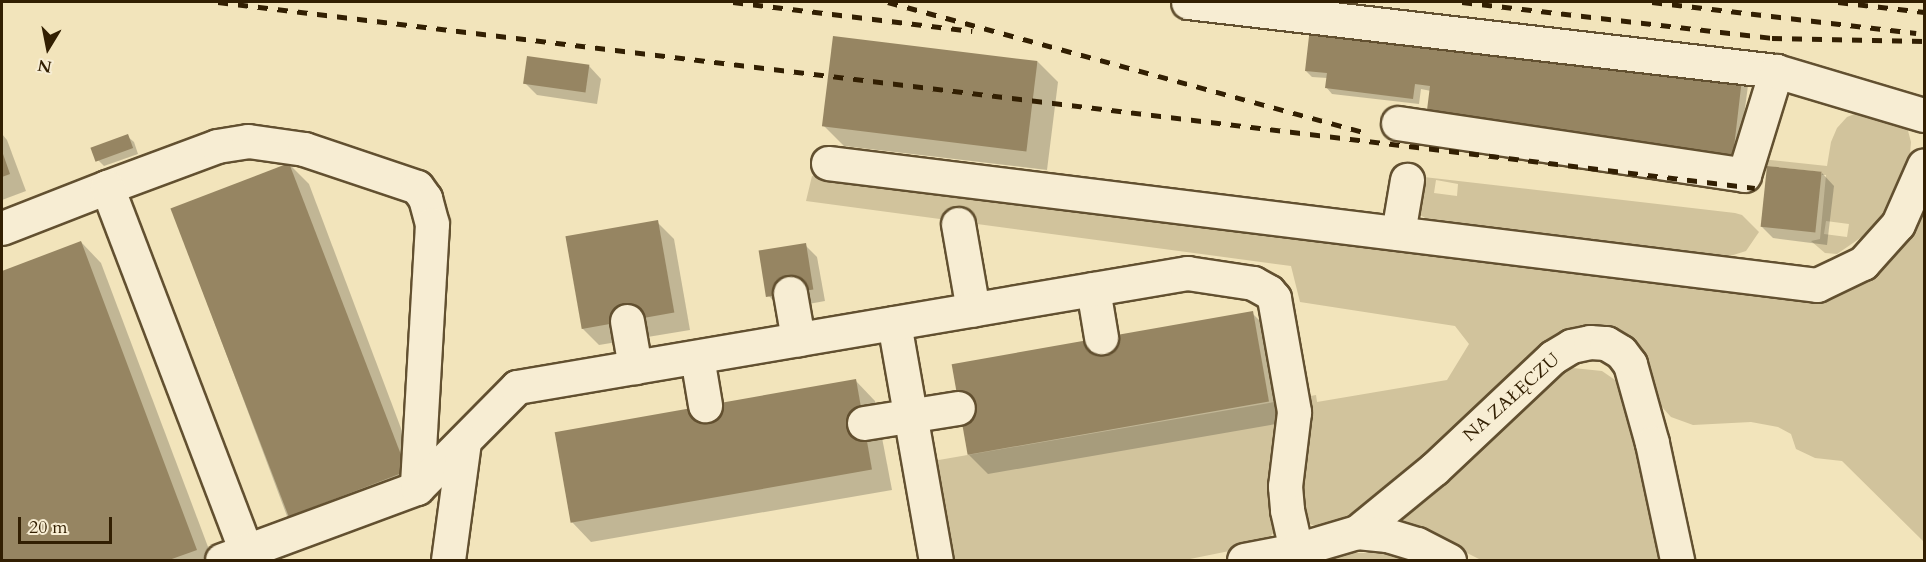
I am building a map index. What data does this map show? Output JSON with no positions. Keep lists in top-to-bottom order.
{
  "streets": {
    "street": ["NA ZAŁĘCZU"]
  },
  "scale_bar": "20 m",
  "north": "bottom"
}
